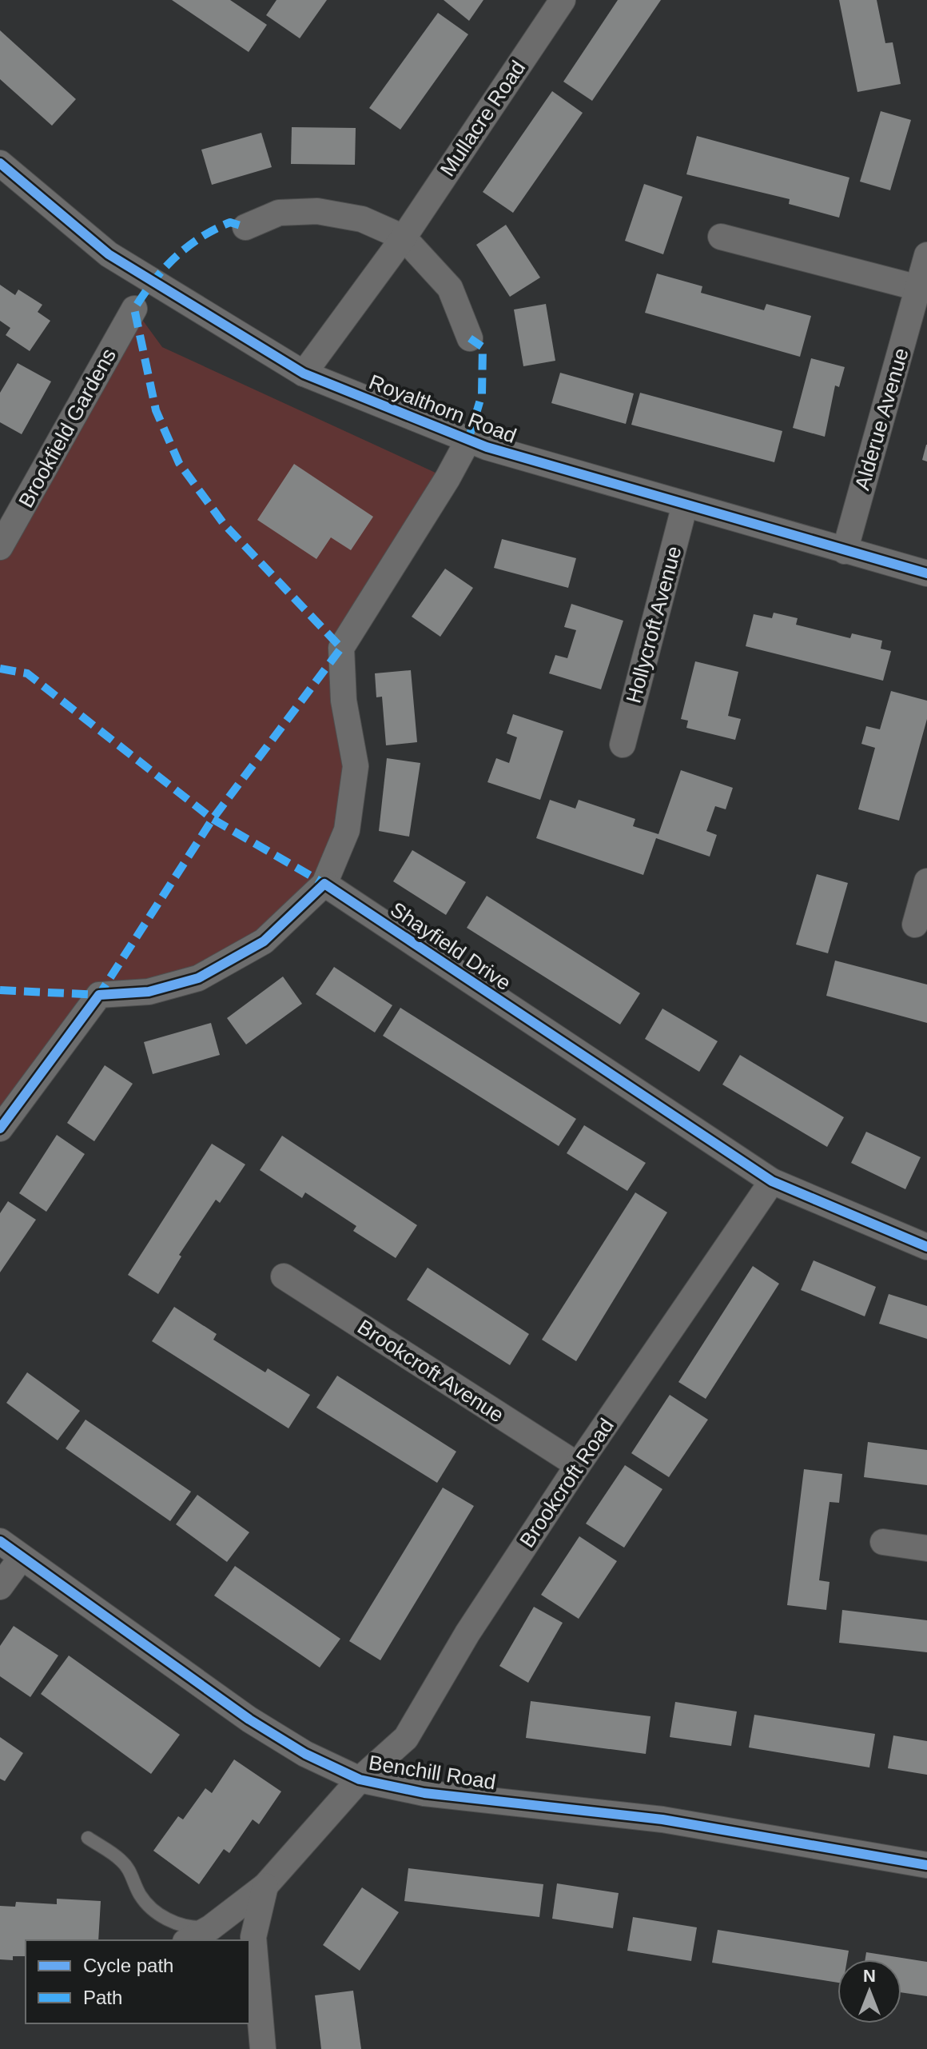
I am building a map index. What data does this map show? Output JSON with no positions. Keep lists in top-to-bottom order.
{
  "streets": {
    "street": [
      "Mullacre Road",
      "Royalthorn Road",
      "Alderue Avenue",
      "Brookfield Gardens",
      "Hollycroft Avenue",
      "Shayfield Drive",
      "Brookcroft Avenue",
      "Brookcroft Road",
      "Benchill Road"
    ]
  },
  "crossings": [
    ["Mullacre Road", "Royalthorn Road"],
    ["Royalthorn Road", "Alderue Avenue"],
    ["Royalthorn Road", "Hollycroft Avenue"],
    ["Shayfield Drive", "Brookcroft Road"],
    ["Brookcroft Avenue", "Brookcroft Road"],
    ["Brookcroft Road", "Benchill Road"]
  ],
  "legend": ["Cycle path", "Path"],
  "north": "top"
}
